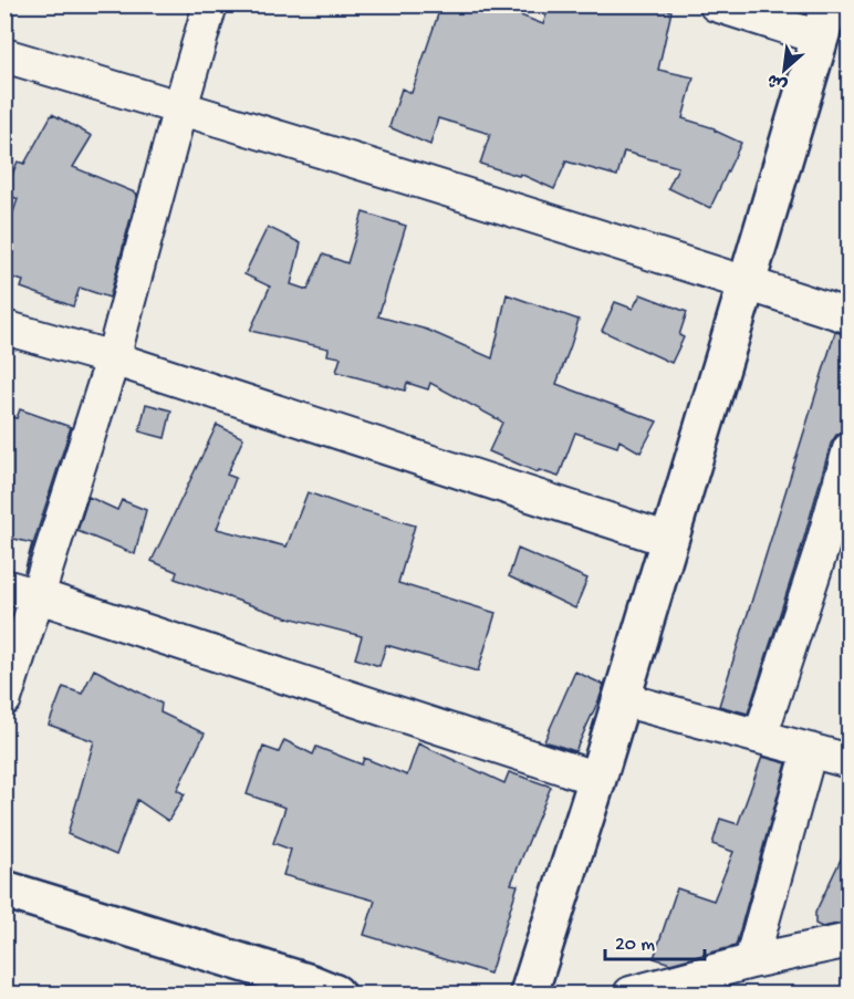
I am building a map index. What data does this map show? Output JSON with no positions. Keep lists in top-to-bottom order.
{
  "scale_bar": "20 m",
  "north": "bottom left"
}
